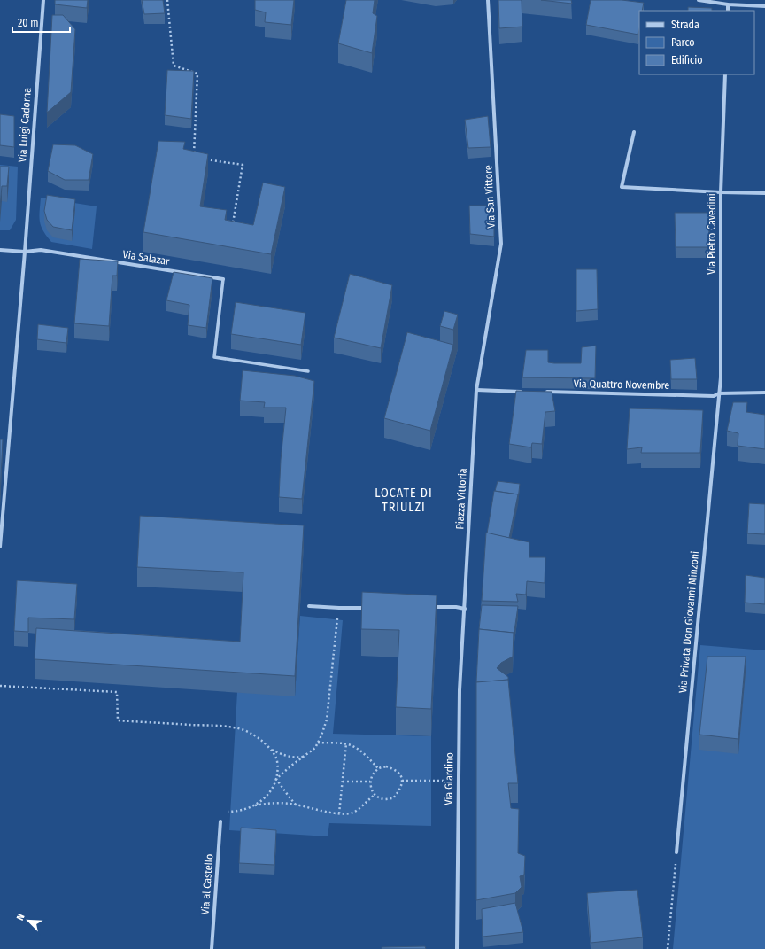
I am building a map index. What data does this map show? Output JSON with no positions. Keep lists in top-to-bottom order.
{
  "streets": {
    "street": [
      "Via Luigi Cadorna",
      "Via San Vittore",
      "Via Pietro Cavedini",
      "Via Salazar",
      "Via Quattro Novembre",
      "Piazza Vittoria",
      "Via Privata Don Giovanni Minzoni",
      "Via Giardino",
      "Via al Castello"
    ]
  },
  "crossings": [
    ["Via Luigi Cadorna", "Via Salazar"],
    ["Via San Vittore", "Piazza Vittoria"],
    ["Via Pietro Cavedini", "Via Quattro Novembre"],
    ["Via Pietro Cavedini", "Via Privata Don Giovanni Minzoni"],
    ["Via Quattro Novembre", "Via Privata Don Giovanni Minzoni"],
    ["Piazza Vittoria", "Via Giardino"]
  ],
  "districts": ["LOCATE DI TRIULZI"],
  "legend": ["Strada", "Parco", "Edificio"],
  "scale_bar": "20 m",
  "north": "top left"
}
